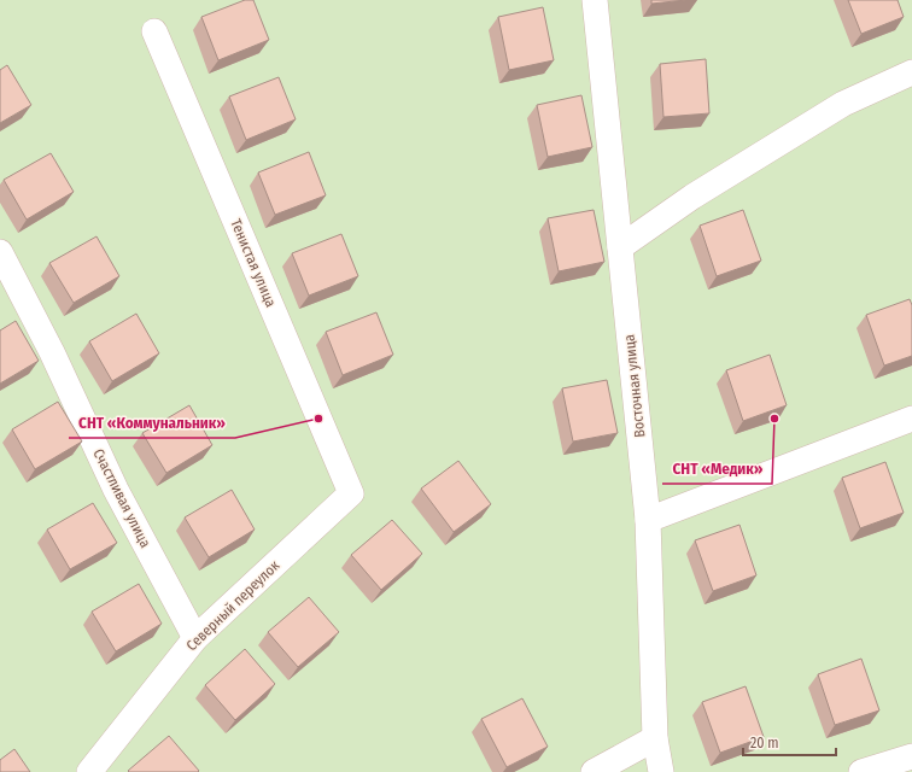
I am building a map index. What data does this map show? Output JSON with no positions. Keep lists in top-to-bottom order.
{
  "streets": {
    "street": [
      "Тенистая улица",
      "Восточная улица",
      "Счастливая улица",
      "Северный переулок"
    ]
  },
  "crossings": [
    ["Тенистая улица", "Северный переулок"],
    ["Счастливая улица", "Северный переулок"]
  ],
  "places": ["СНТ «Коммунальник»", "СНТ «Медик»"],
  "scale_bar": "20 m"
}
